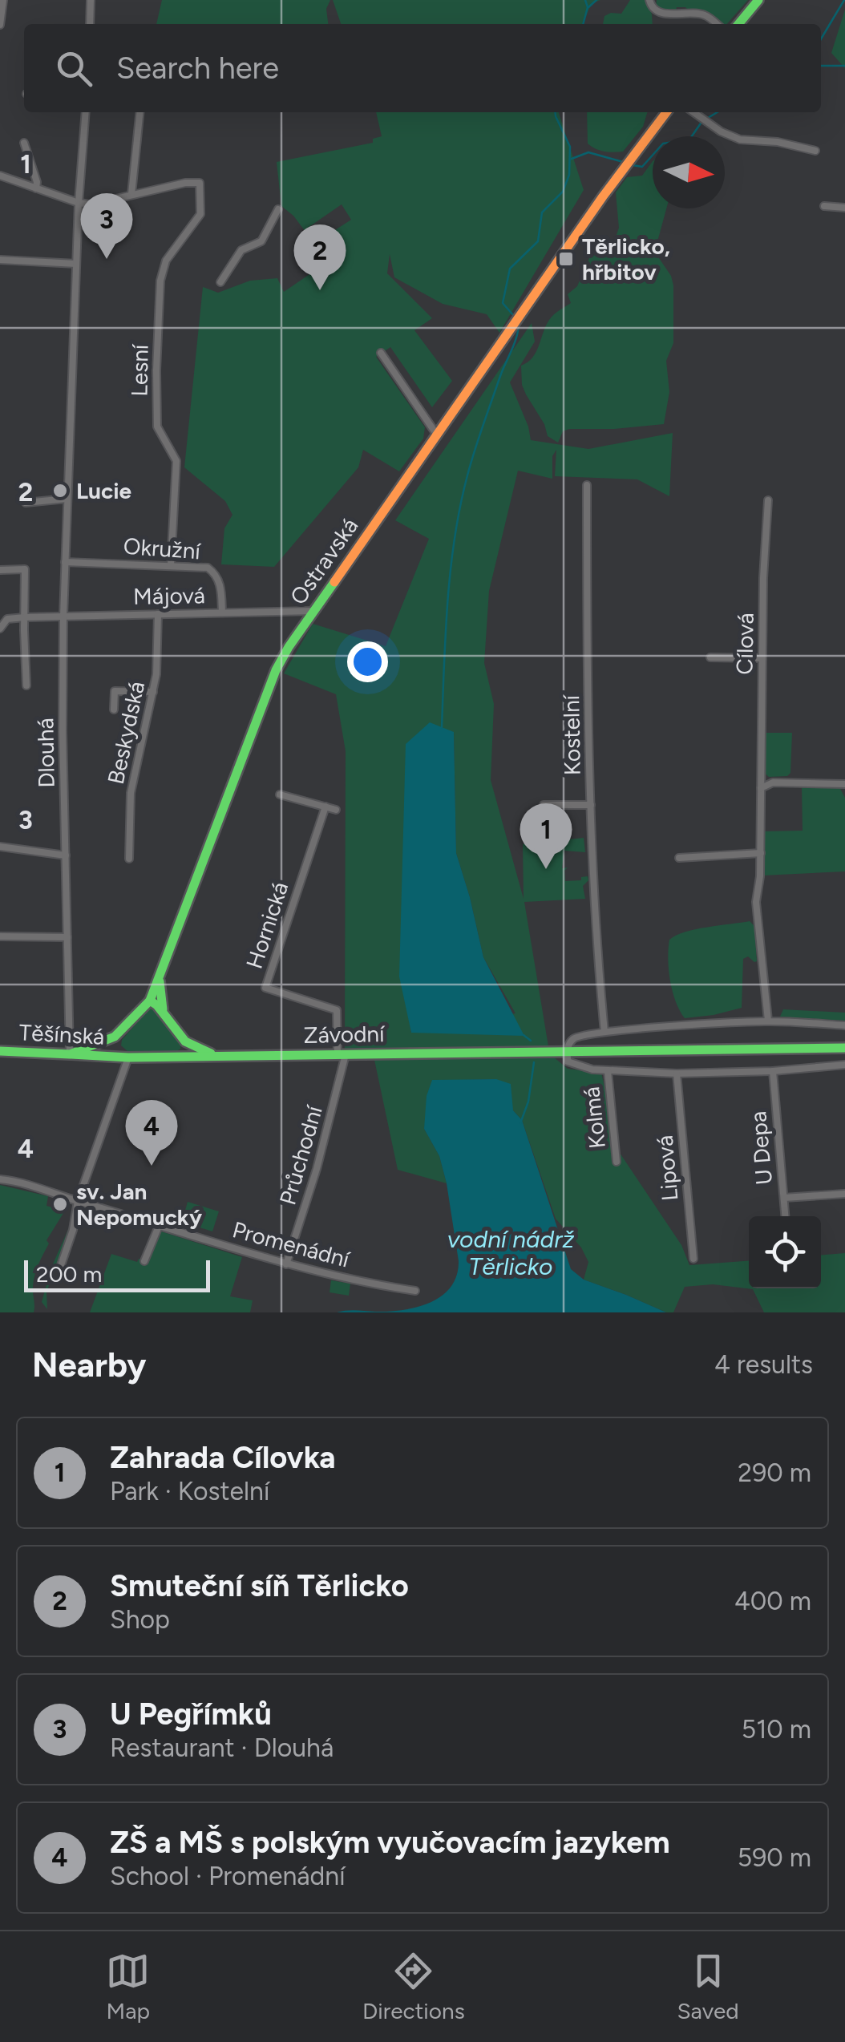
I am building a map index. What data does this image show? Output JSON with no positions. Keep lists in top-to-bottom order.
{
  "streets": {
    "main road": ["Ostravská", "Těšínská", "Závodní"],
    "street": [
      "Lesní",
      "Okružní",
      "Májová",
      "Cílová",
      "Beskydská",
      "Kostelní",
      "Dlouhá",
      "Hornická",
      "Kolmá",
      "U Depa",
      "Průchodní",
      "Lipová",
      "Promenádní"
    ]
  },
  "crossings": [
    ["Lesní", "Okružní"],
    ["Okružní", "Májová"],
    ["Okružní", "Dlouhá"],
    ["Ostravská", "Májová"],
    ["Ostravská", "Dlouhá"],
    ["Ostravská", "Těšínská"],
    ["Májová", "Beskydská"],
    ["Májová", "Dlouhá"],
    ["Dlouhá", "Těšínská"],
    ["Hornická", "Závodní"],
    ["Hornická", "Průchodní"],
    ["Těšínská", "Závodní"],
    ["Závodní", "Průchodní"],
    ["Průchodní", "Promenádní"]
  ],
  "water": ["vodní nádrž Těrlicko"],
  "places": {
    "transit": ["Těrlicko, hřbitov"],
    "other": ["Lucie", "sv. Jan Nepomucký"]
  },
  "scale_bar": "200 m",
  "north": "right",
  "page": {
    "search": "Search here",
    "pins": [
      "3",
      "2",
      "1",
      "4"
    ],
    "scale": "200 m",
    "heading": ["Nearby", "4 results"],
    "list": [
      {
        "mark": "1",
        "name": "Zahrada Cílovka",
        "note": "Park · Kostelní",
        "value": "290 m"
      },
      {
        "mark": "2",
        "name": "Smuteční síň Těrlicko",
        "note": "Shop",
        "value": "400 m"
      },
      {
        "mark": "3",
        "name": "U Pegřímků",
        "note": "Restaurant · Dlouhá",
        "value": "510 m"
      },
      {
        "mark": "4",
        "name": "ZŠ a MŠ s polským vyučovacím jazykem",
        "note": "School · Promenádní",
        "value": "590 m"
      }
    ],
    "nav": ["Map", "Directions", "Saved"]
  },
  "grid": {
    "rows": [
      "1",
      "2",
      "3",
      "4"
    ]
  }
}
